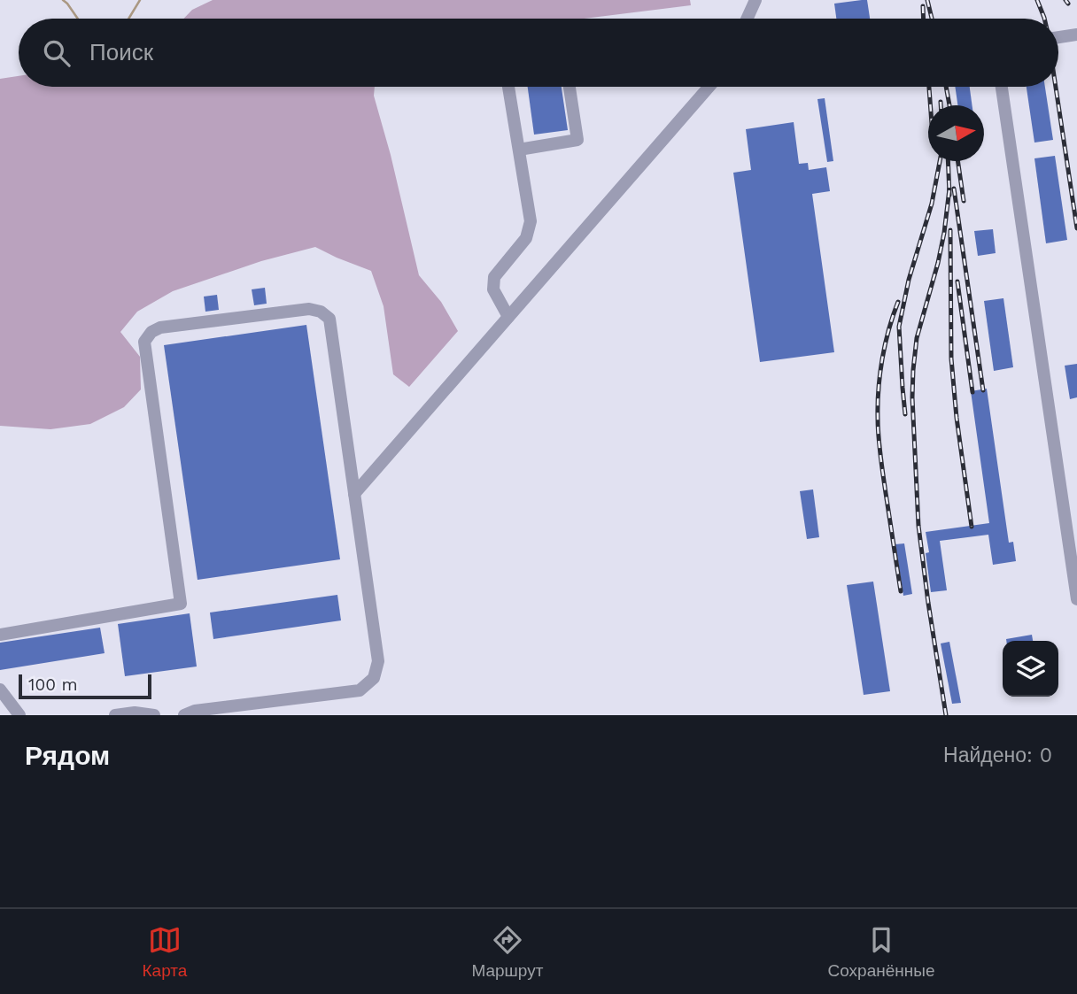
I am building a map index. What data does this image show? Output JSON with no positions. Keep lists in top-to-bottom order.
{
  "scale_bar": "100 m",
  "north": "right",
  "page": {
    "search": "Поиск",
    "scale": "100 m",
    "heading": ["Рядом", "Найдено: 0"],
    "nav": ["Карта", "Маршрут", "Сохранённые"]
  }
}
